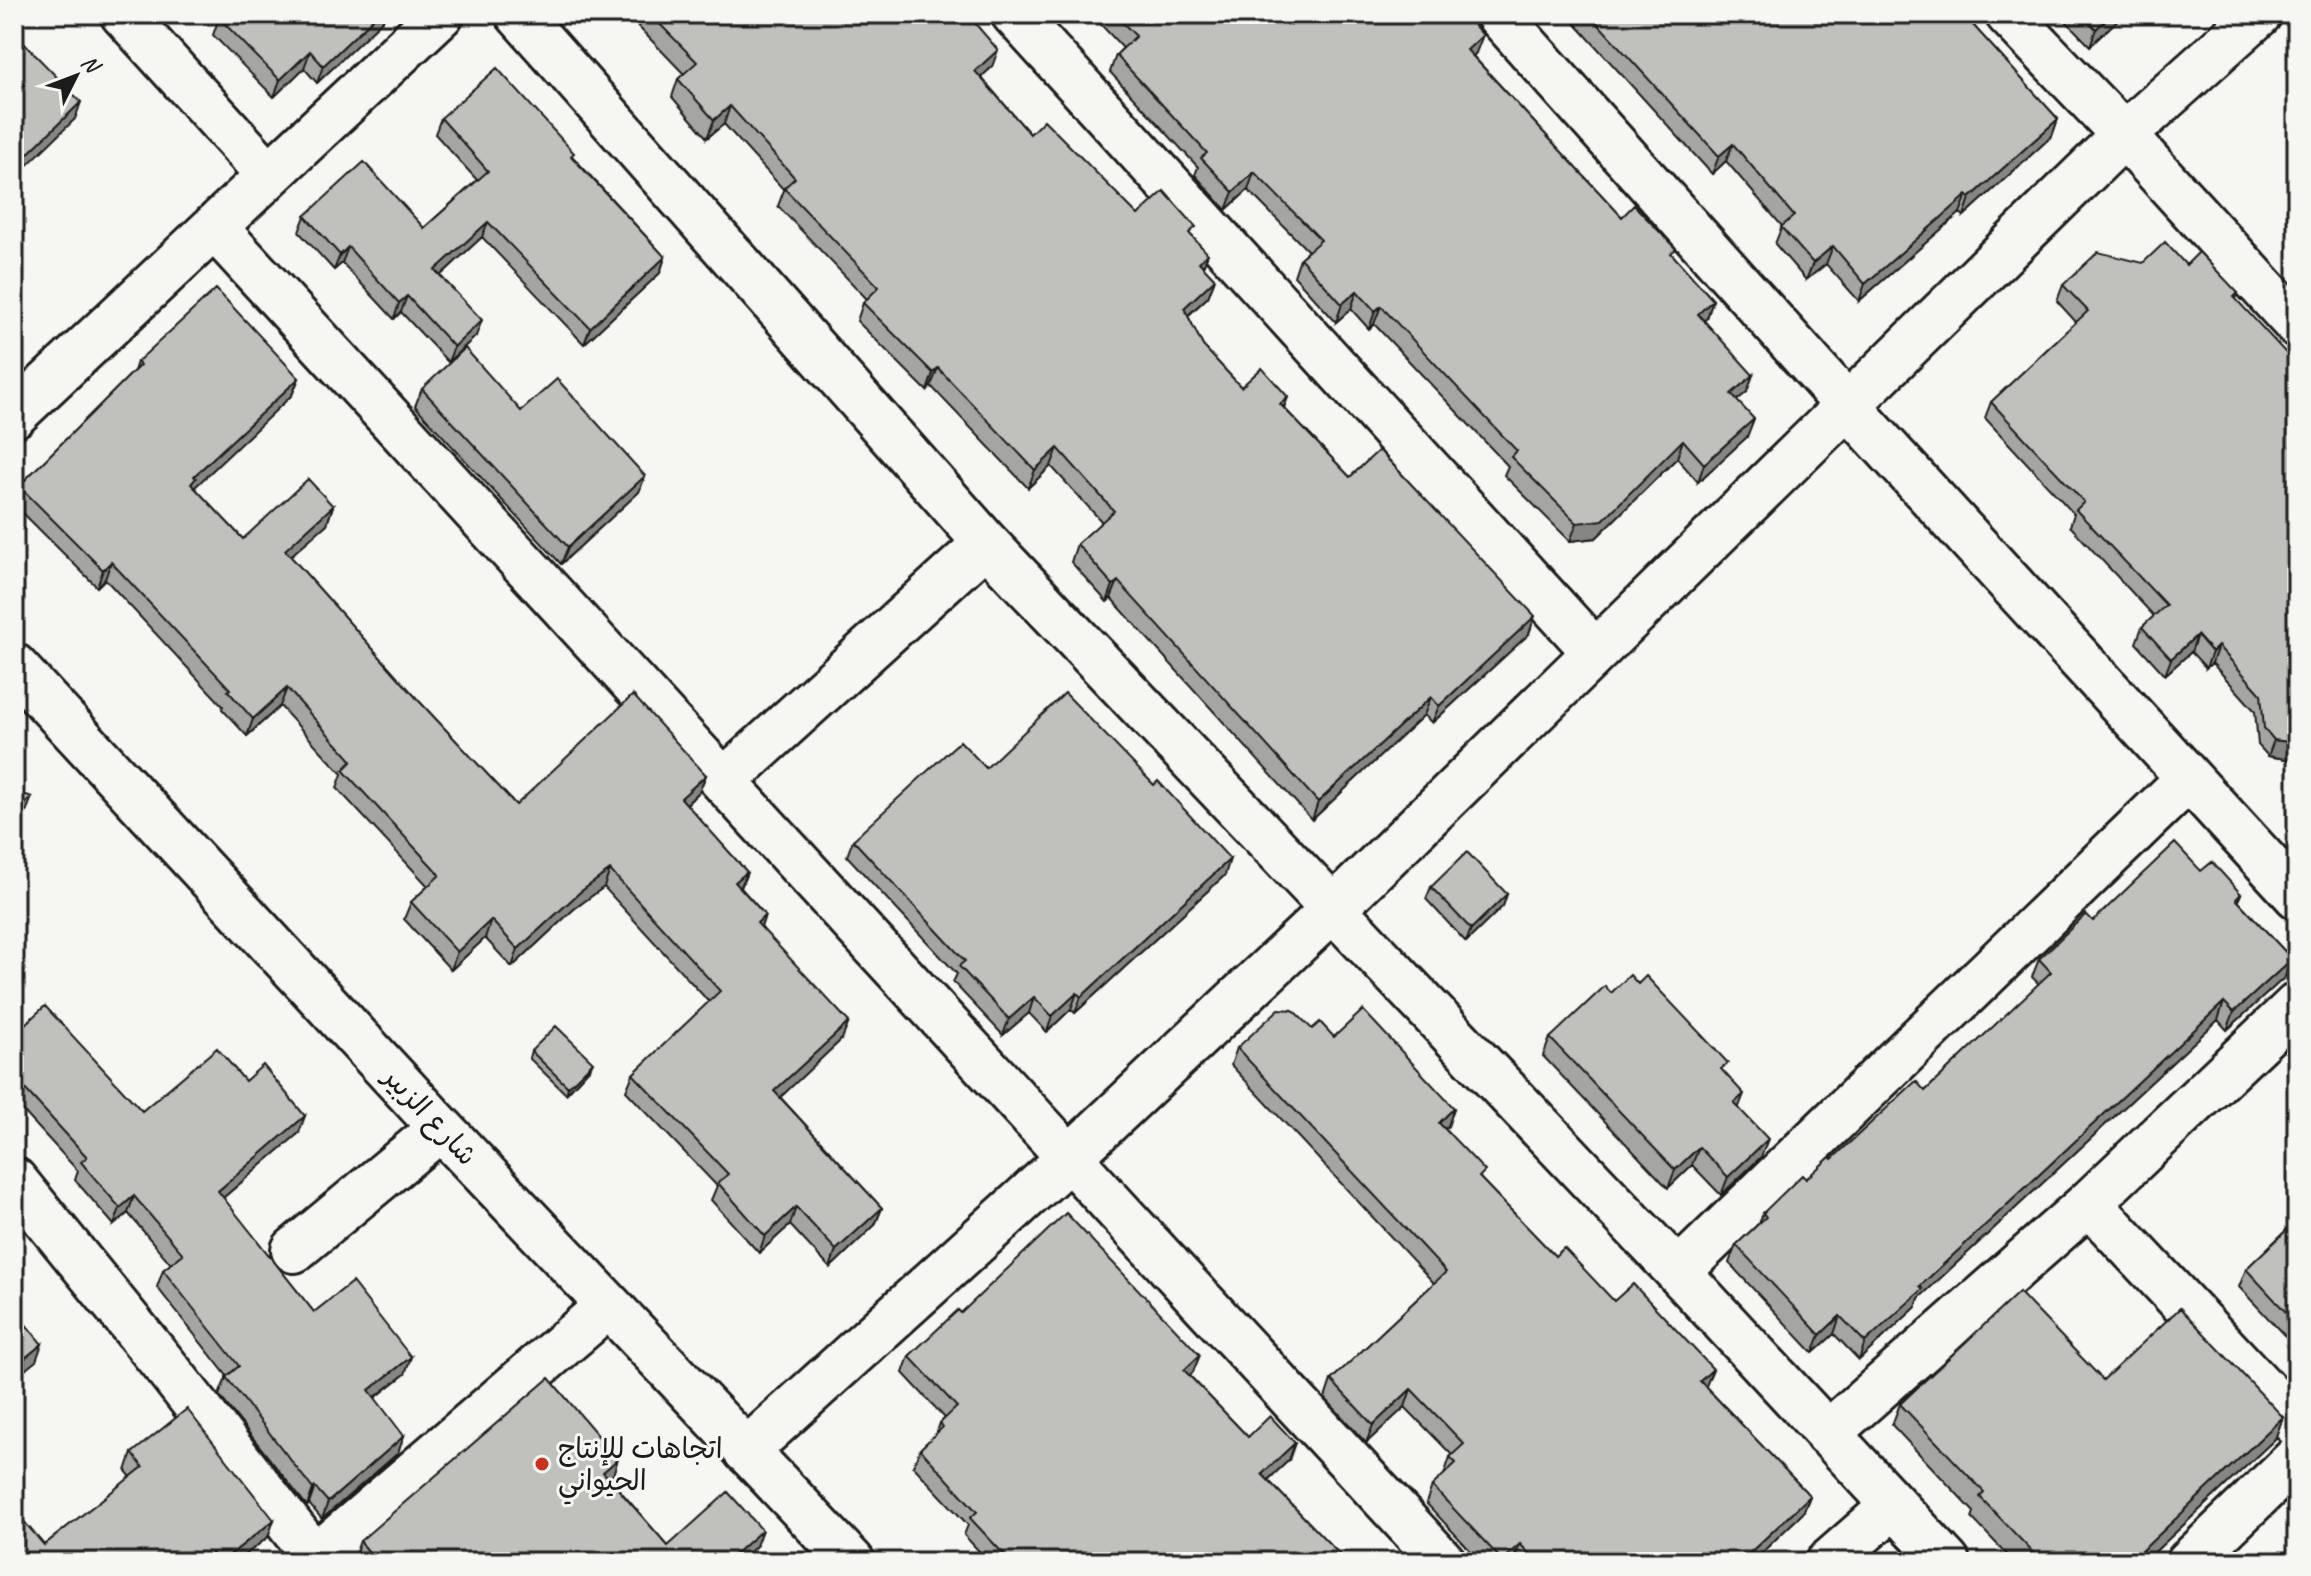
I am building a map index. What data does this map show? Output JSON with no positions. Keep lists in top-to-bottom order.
{
  "streets": {
    "street": ["شارع الزبير"]
  },
  "places": ["اتجاهات للإنتاج الحيواني"],
  "north": "top right"
}
